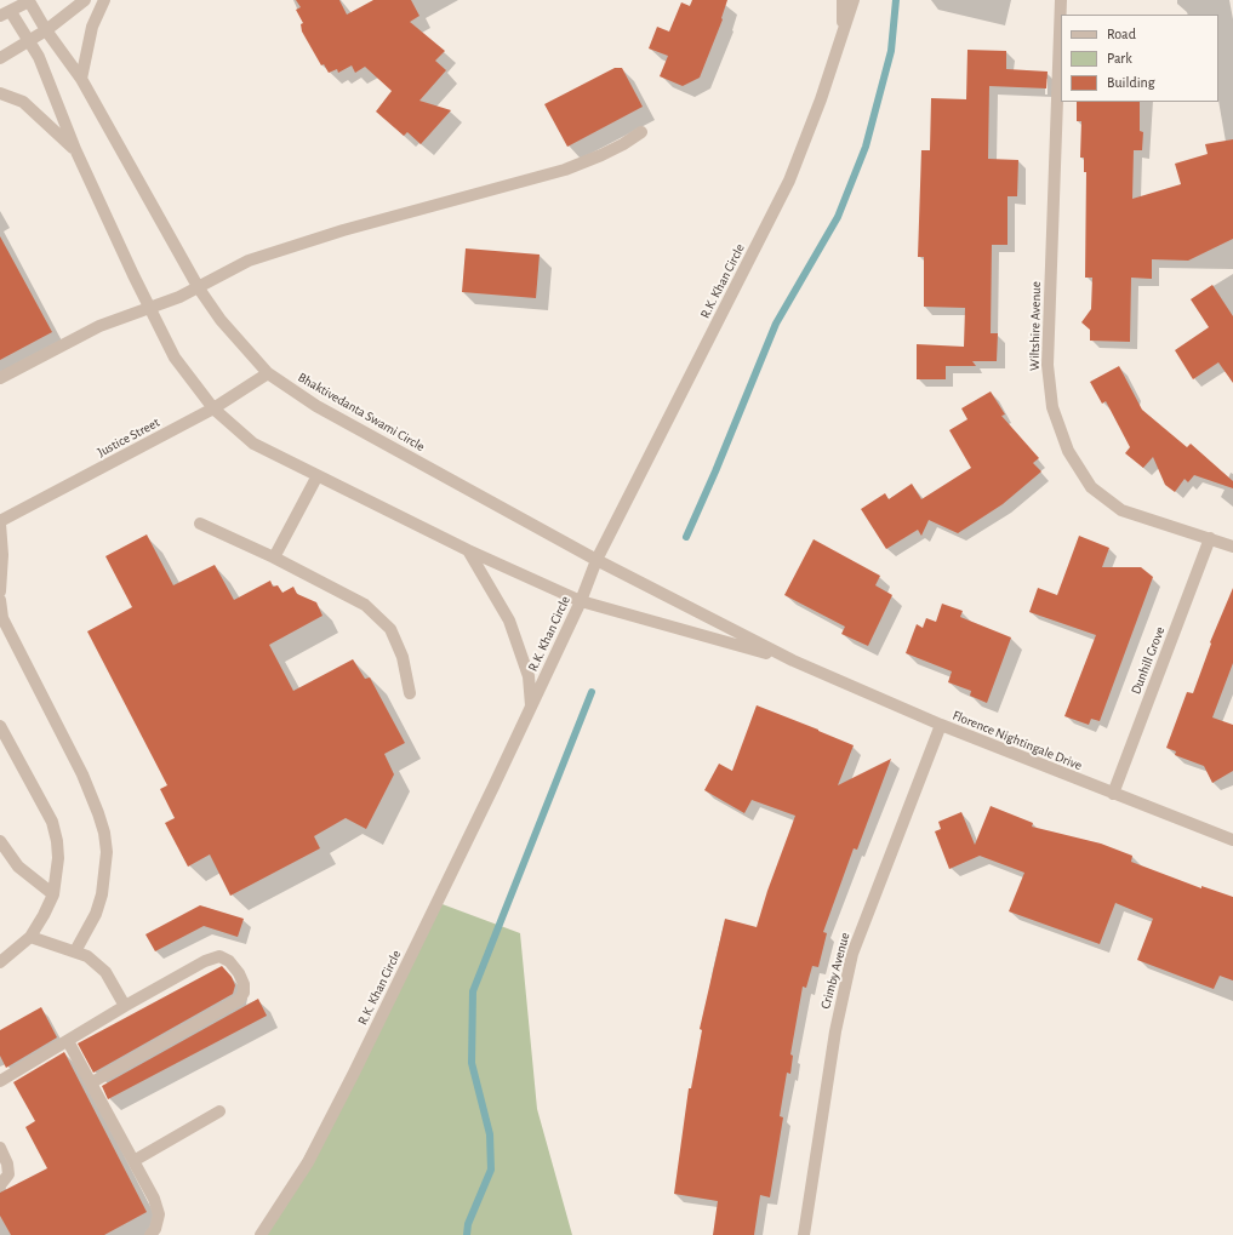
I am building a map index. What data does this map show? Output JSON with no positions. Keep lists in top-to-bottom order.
{
  "streets": {
    "street": [
      "R.K. Khan Circle",
      "Wiltshire Avenue",
      "Bhaktivedanta Swami Circle",
      "Justice Street",
      "Dunhill Grove",
      "Florence Nightingale Drive",
      "Crimby Avenue"
    ]
  },
  "crossings": [
    ["R.K. Khan Circle", "Bhaktivedanta Swami Circle"],
    ["R.K. Khan Circle", "Florence Nightingale Drive"],
    ["Wiltshire Avenue", "Dunhill Grove"],
    ["Bhaktivedanta Swami Circle", "Justice Street"],
    ["Bhaktivedanta Swami Circle", "Florence Nightingale Drive"],
    ["Dunhill Grove", "Florence Nightingale Drive"],
    ["Florence Nightingale Drive", "Crimby Avenue"]
  ],
  "legend": ["Road", "Park", "Building"]
}
